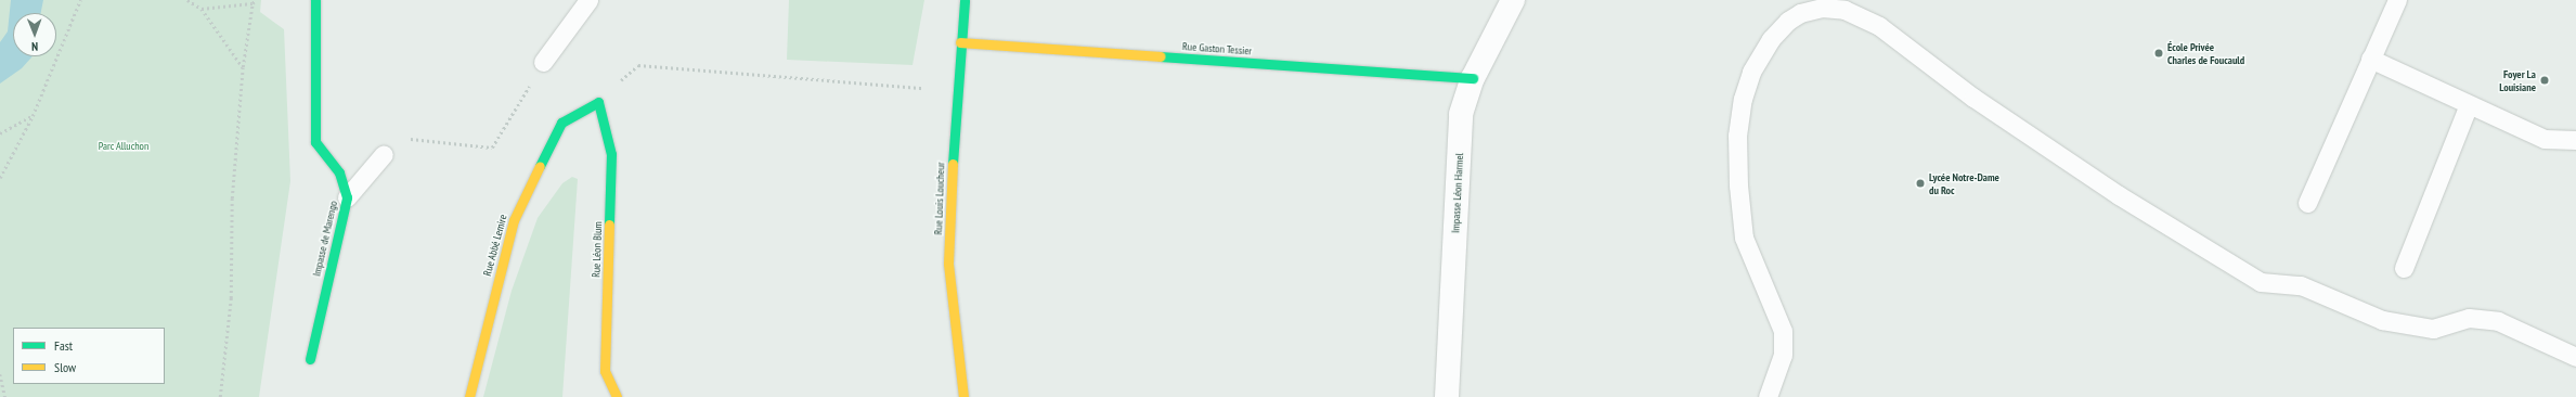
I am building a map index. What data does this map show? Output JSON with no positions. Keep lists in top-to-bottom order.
{
  "streets": {
    "street": [
      "Rue Gaston Tessier",
      "Impasse Léon Harmel",
      "Rue Louis Loucheur",
      "Impasse de Marengo",
      "Rue Abbé Lemire",
      "Rue Léon Blum"
    ]
  },
  "crossings": [
    ["Rue Gaston Tessier", "Impasse Léon Harmel"],
    ["Rue Gaston Tessier", "Rue Louis Loucheur"],
    ["Rue Abbé Lemire", "Rue Léon Blum"]
  ],
  "parks": ["Parc Alluchon"],
  "places": ["École Privée Charles de Foucauld", "Foyer La Louisiane", "Lycée Notre-Dame du Roc"],
  "legend": ["Fast", "Slow"],
  "north": "bottom"
}
